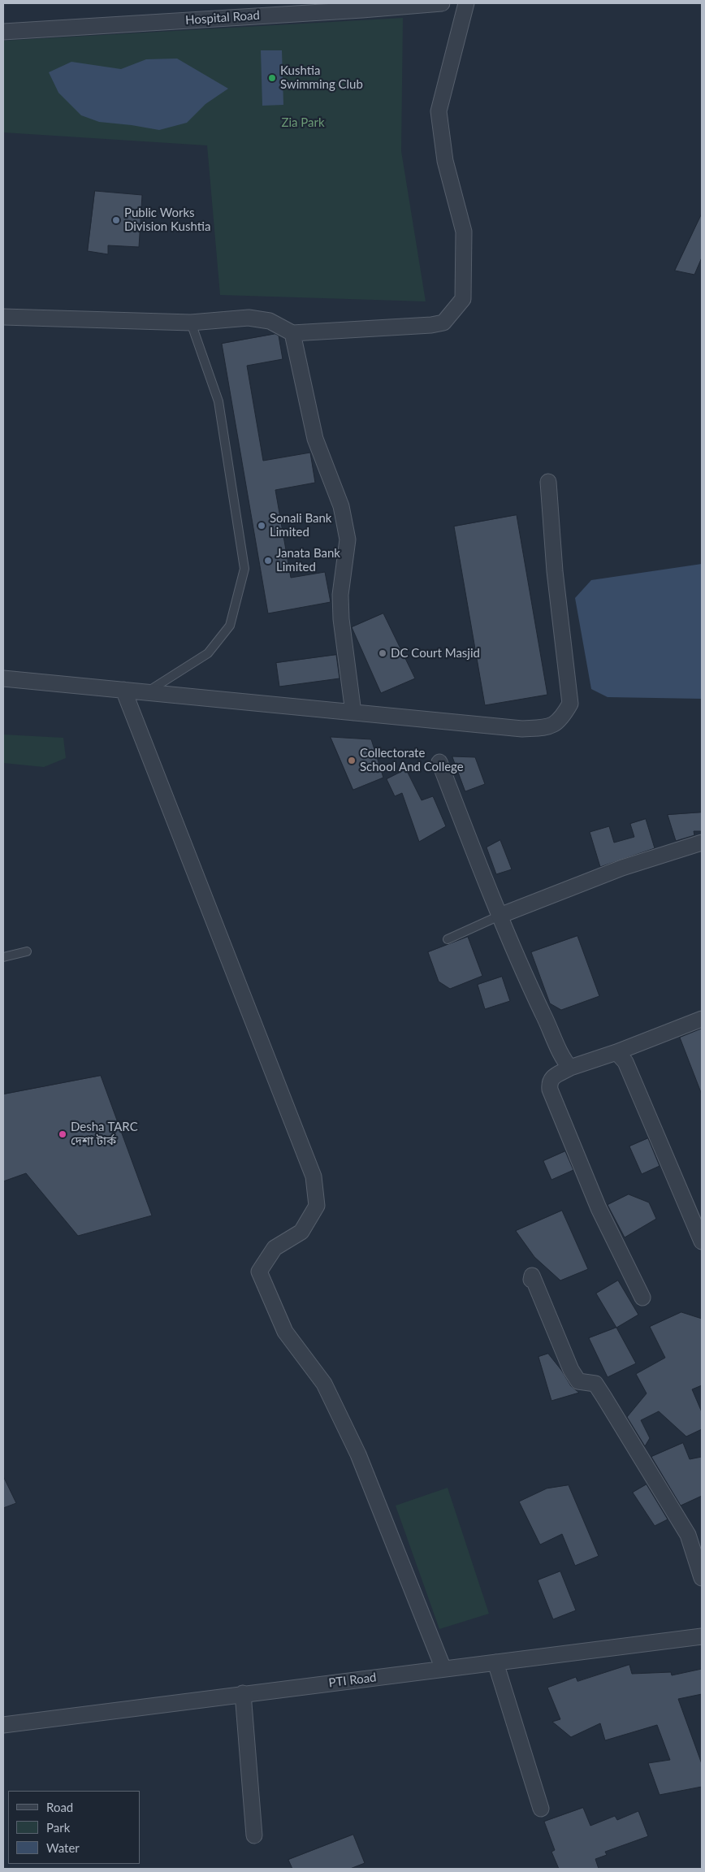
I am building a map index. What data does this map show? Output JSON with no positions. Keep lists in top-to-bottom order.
{
  "streets": {
    "street": ["Hospital Road", "PTI Road"]
  },
  "parks": ["Zia Park"],
  "places": [
    "Kushtia Swimming Club",
    "Public Works Division Kushtia",
    "Sonali Bank Limited",
    "Janata Bank Limited",
    "DC Court Masjid",
    "Collectorate School And College",
    "Desha TARC দেশা টার্ক"
  ],
  "legend": ["Road", "Park", "Water"]
}
